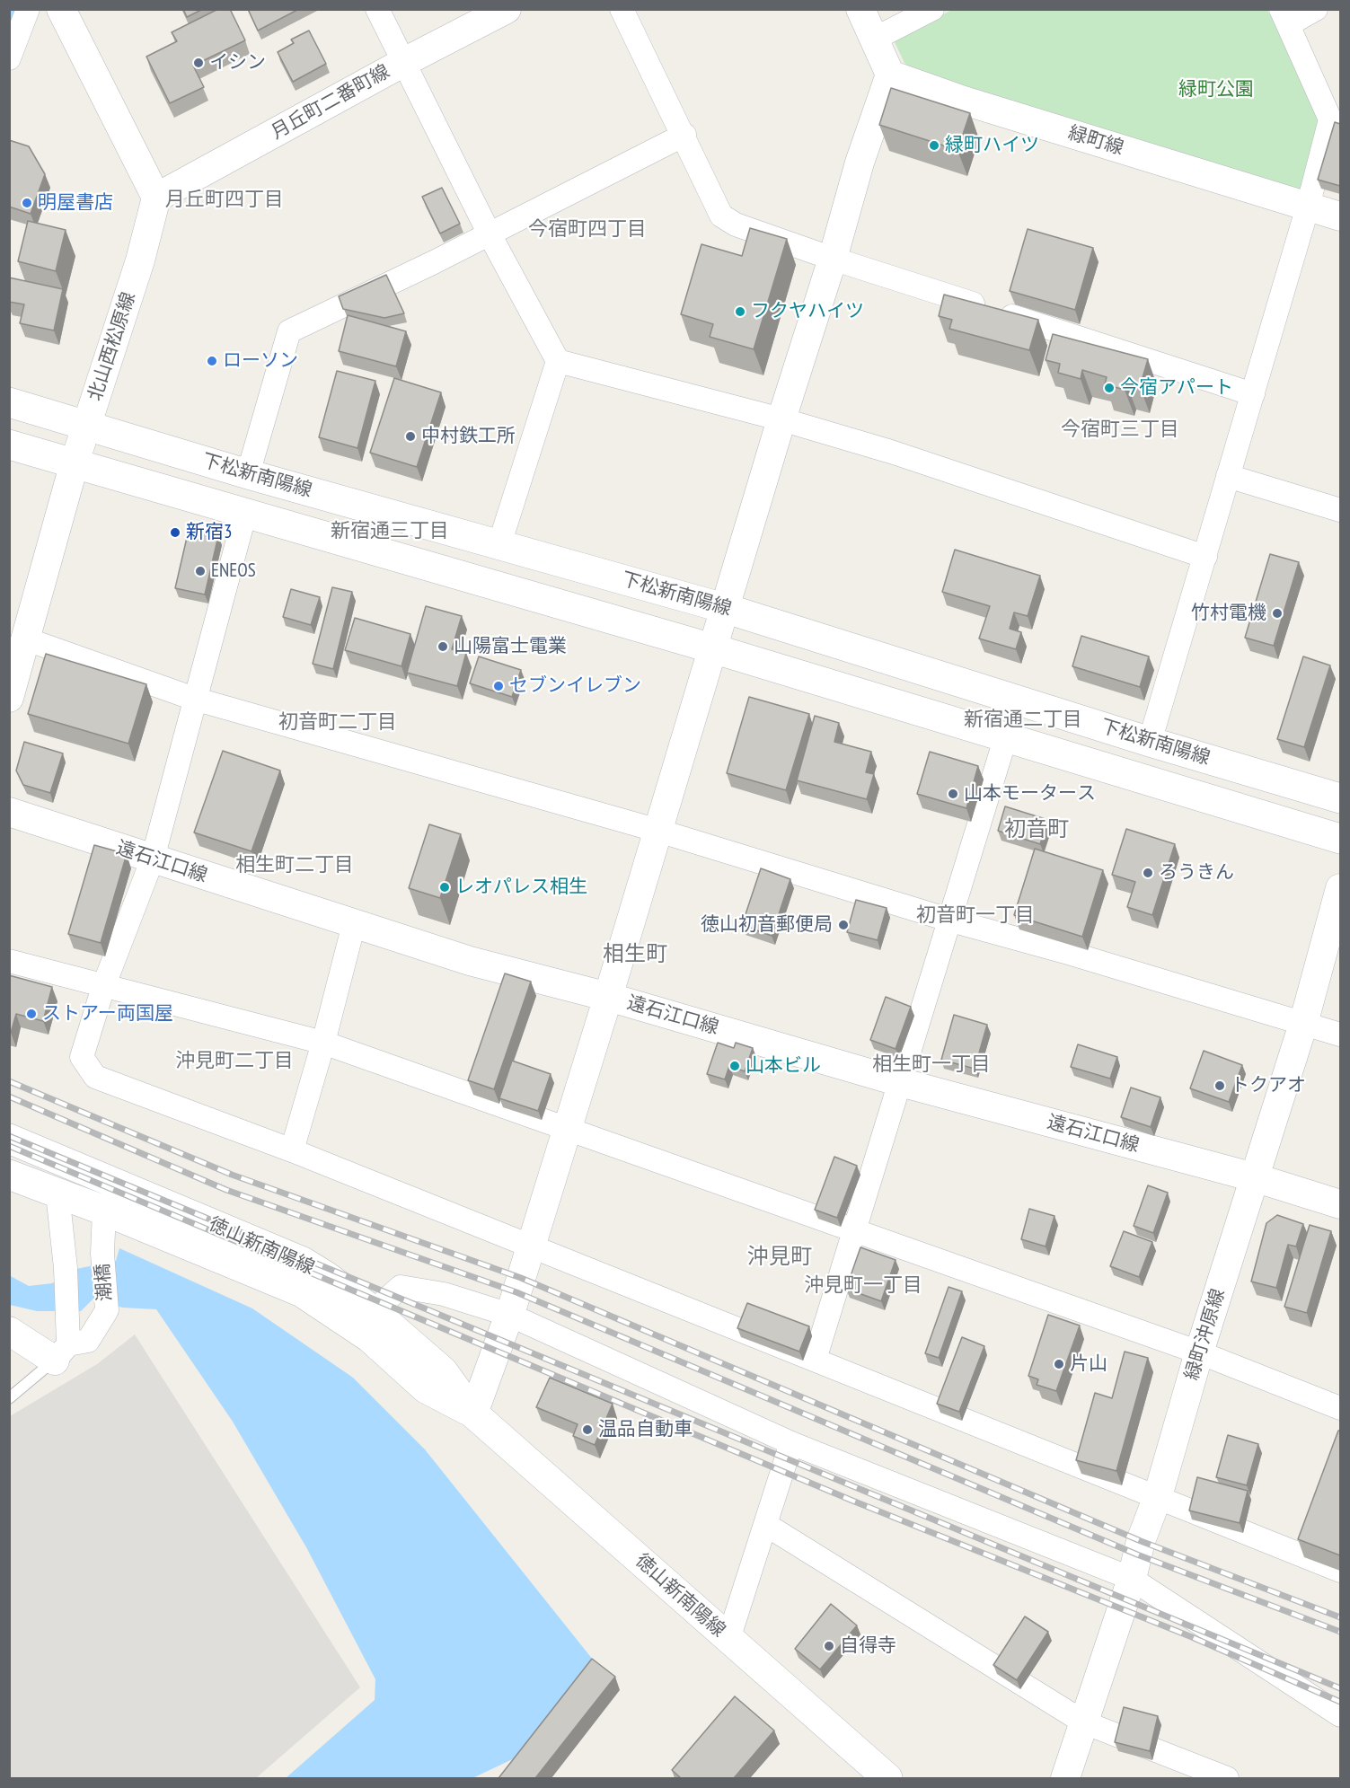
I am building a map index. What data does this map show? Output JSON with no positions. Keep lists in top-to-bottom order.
{
  "streets": {
    "main road": ["下松新南陽線", "徳山新南陽線"],
    "street": [
      "月丘町二番町線",
      "緑町線",
      "北山西松原線",
      "遠石江口線",
      "潮橋",
      "緑町沖原線"
    ]
  },
  "crossings": [
    ["月丘町二番町線", "北山西松原線"],
    ["北山西松原線", "下松新南陽線"],
    ["遠石江口線", "緑町沖原線"],
    ["徳山新南陽線", "潮橋"]
  ],
  "districts": [
    "月丘町四丁目",
    "今宿町四丁目",
    "今宿町三丁目",
    "新宿通三丁目",
    "新宿通二丁目",
    "初音町二丁目",
    "初音町",
    "相生町二丁目",
    "初音町一丁目",
    "相生町",
    "沖見町二丁目",
    "相生町一丁目",
    "沖見町",
    "沖見町一丁目"
  ],
  "parks": ["緑町公園"],
  "places": [
    "イシン",
    "緑町ハイツ",
    "明屋書店",
    "フクヤハイツ",
    "ローソン",
    "今宿アパート",
    "中村鉄工所",
    "新宿3",
    "ENEOS",
    "竹村電機",
    "山陽富士電業",
    "セブンイレブン",
    "山本モータース",
    "ろうきん",
    "レオパレス相生",
    "徳山初音郵便局",
    "ストアー両国屋",
    "山本ビル",
    "トクアオ",
    "片山",
    "温品自動車",
    "自得寺"
  ]
}
